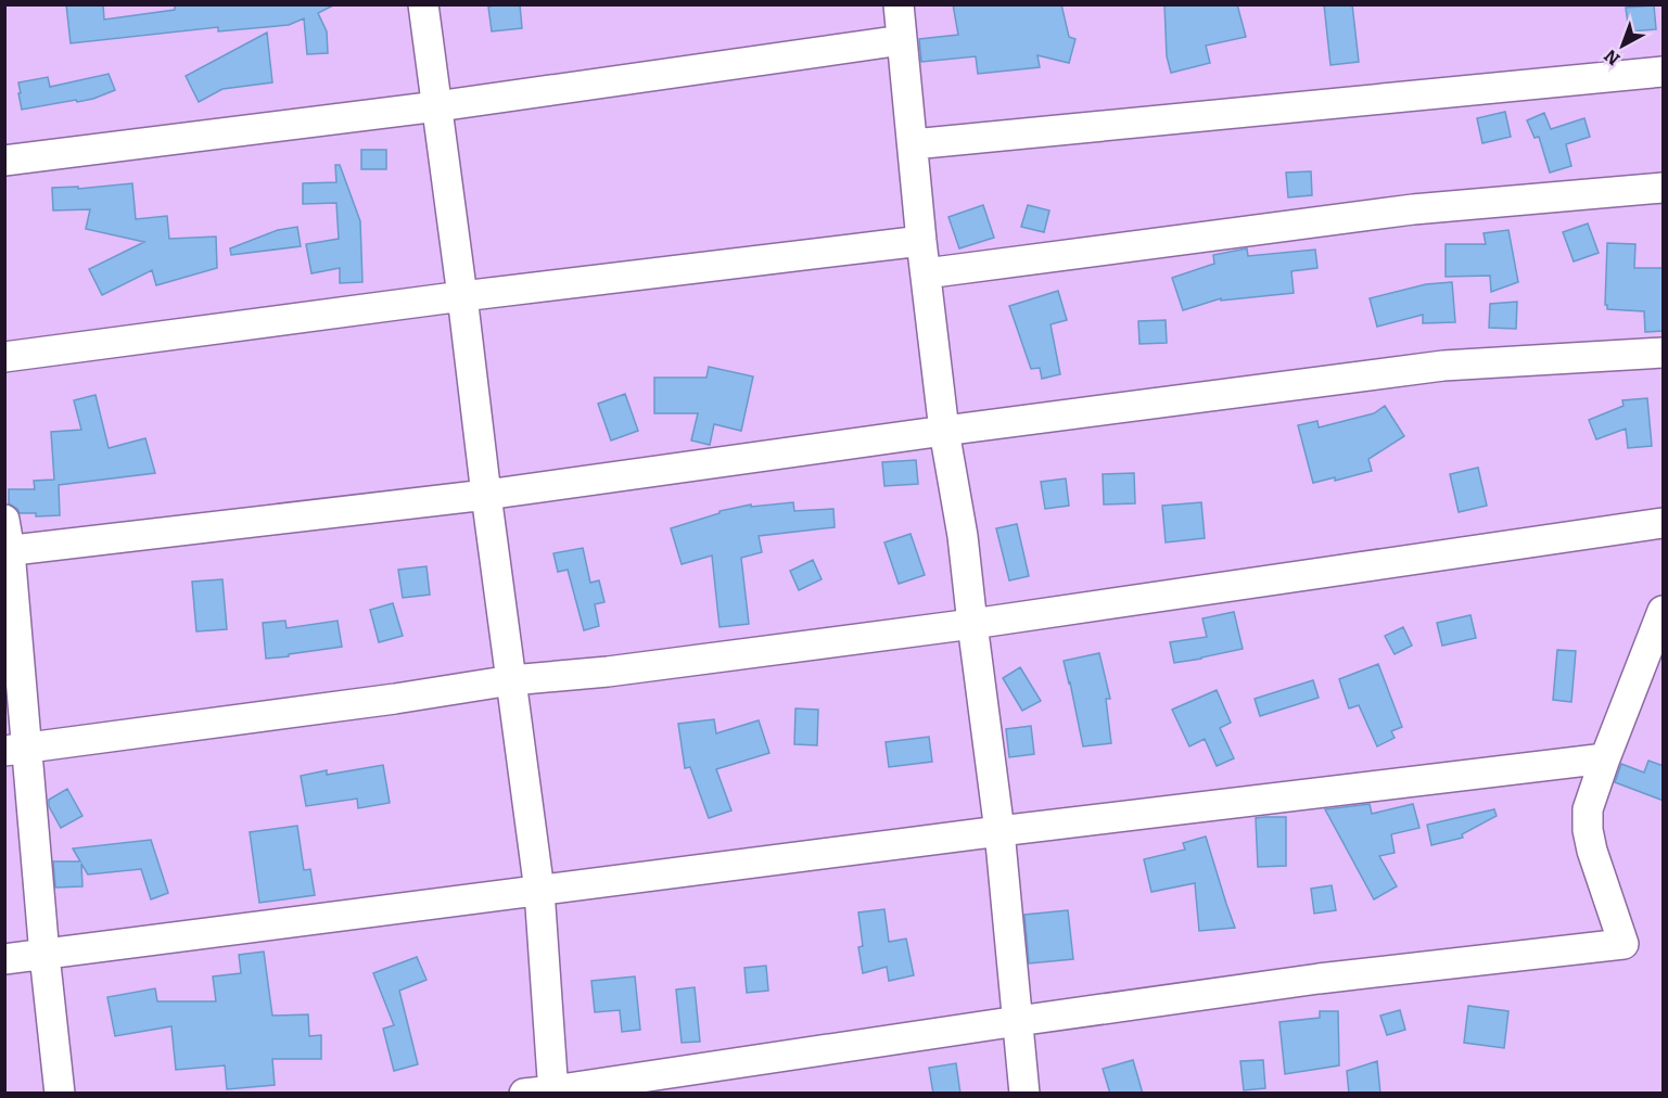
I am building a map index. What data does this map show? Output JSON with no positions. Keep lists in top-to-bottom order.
{
  "north": "bottom left"
}
